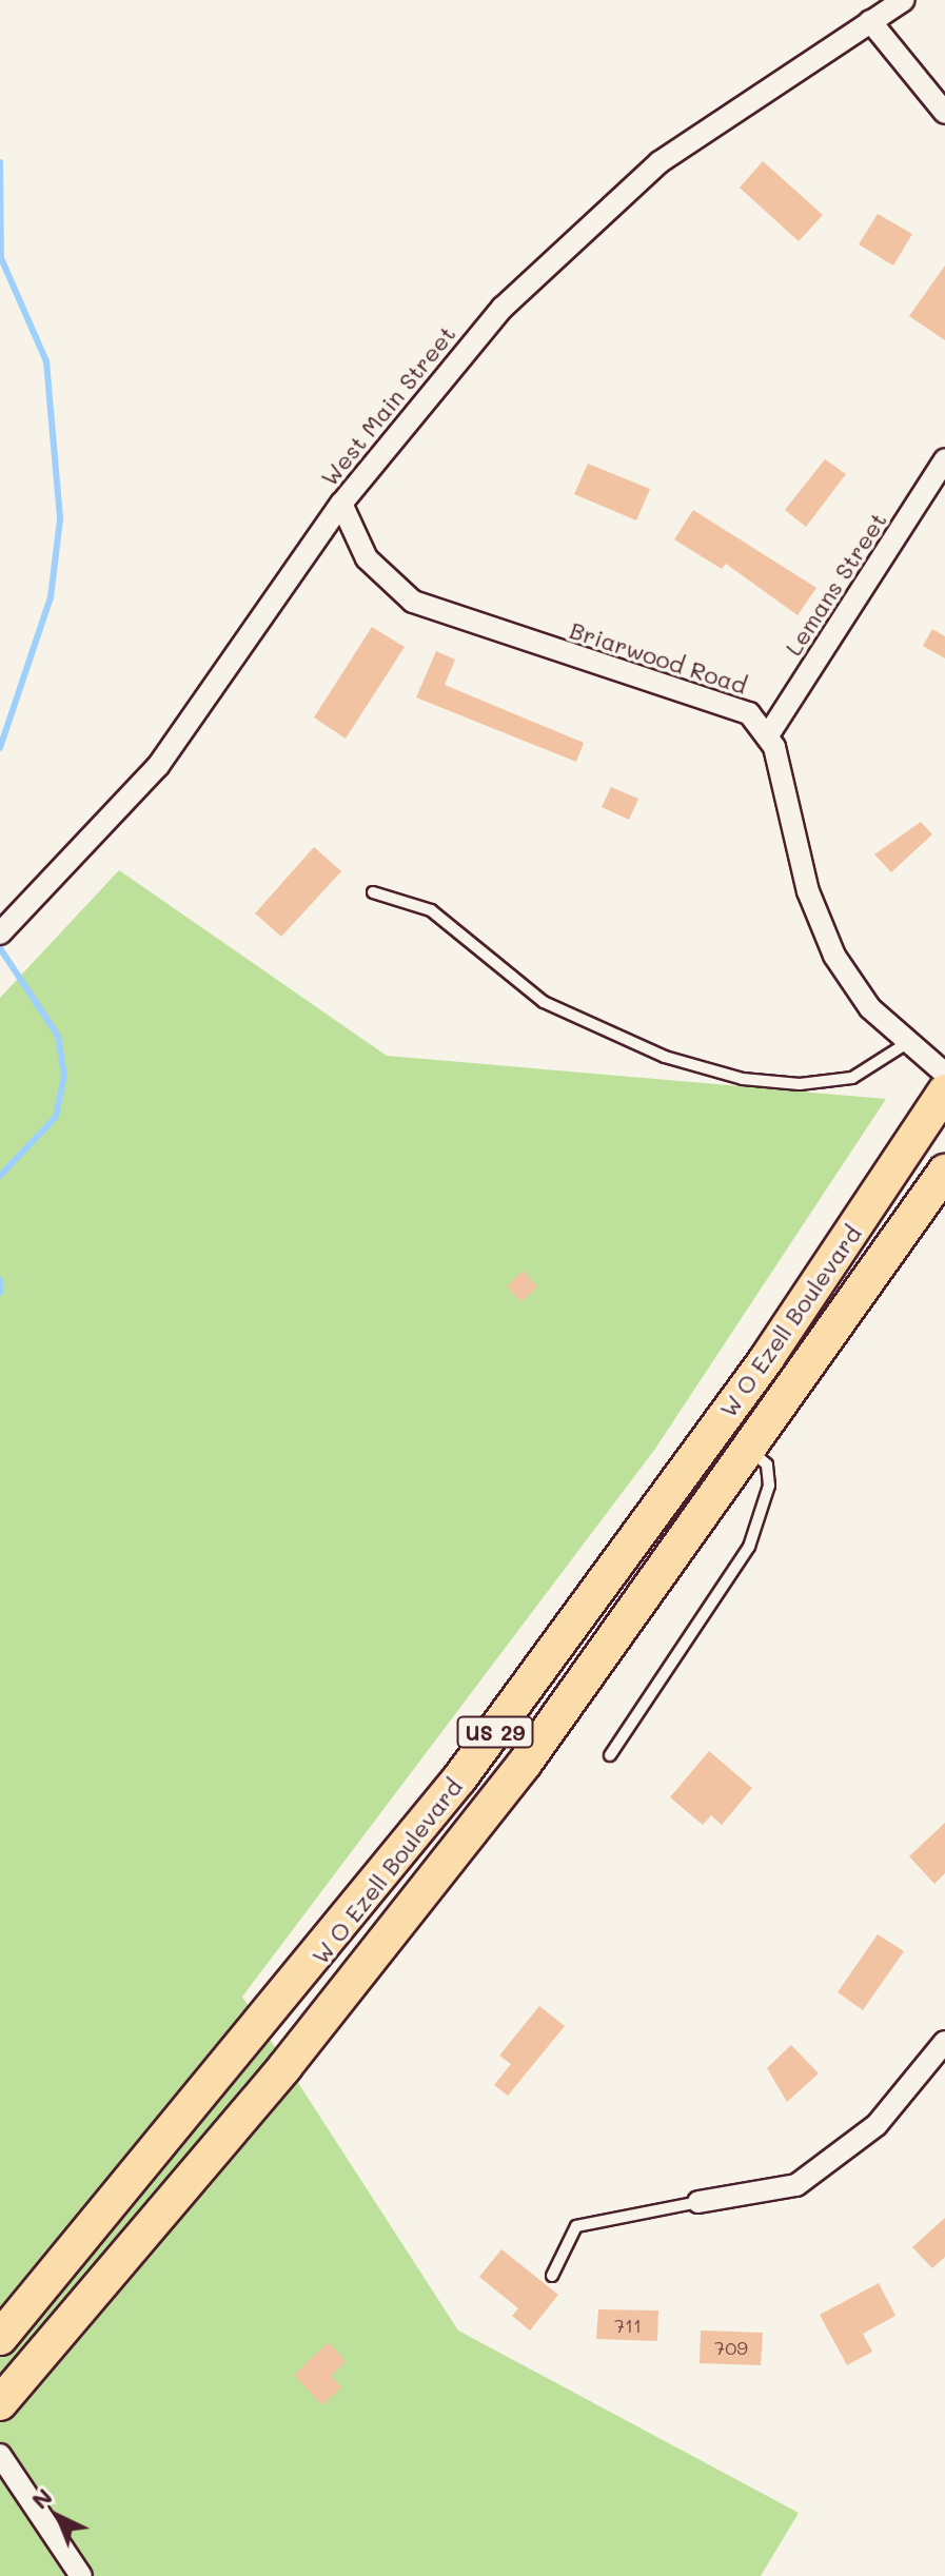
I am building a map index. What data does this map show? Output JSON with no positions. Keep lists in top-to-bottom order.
{
  "streets": {
    "main road": ["W O Ezell Boulevard", "US 29"],
    "street": ["West Main Street", "Lemans Street", "Briarwood Road"]
  },
  "crossings": [
    ["West Main Street", "Briarwood Road"],
    ["Lemans Street", "Briarwood Road"]
  ],
  "house_numbers": ["711", "709"],
  "north": "top left"
}
